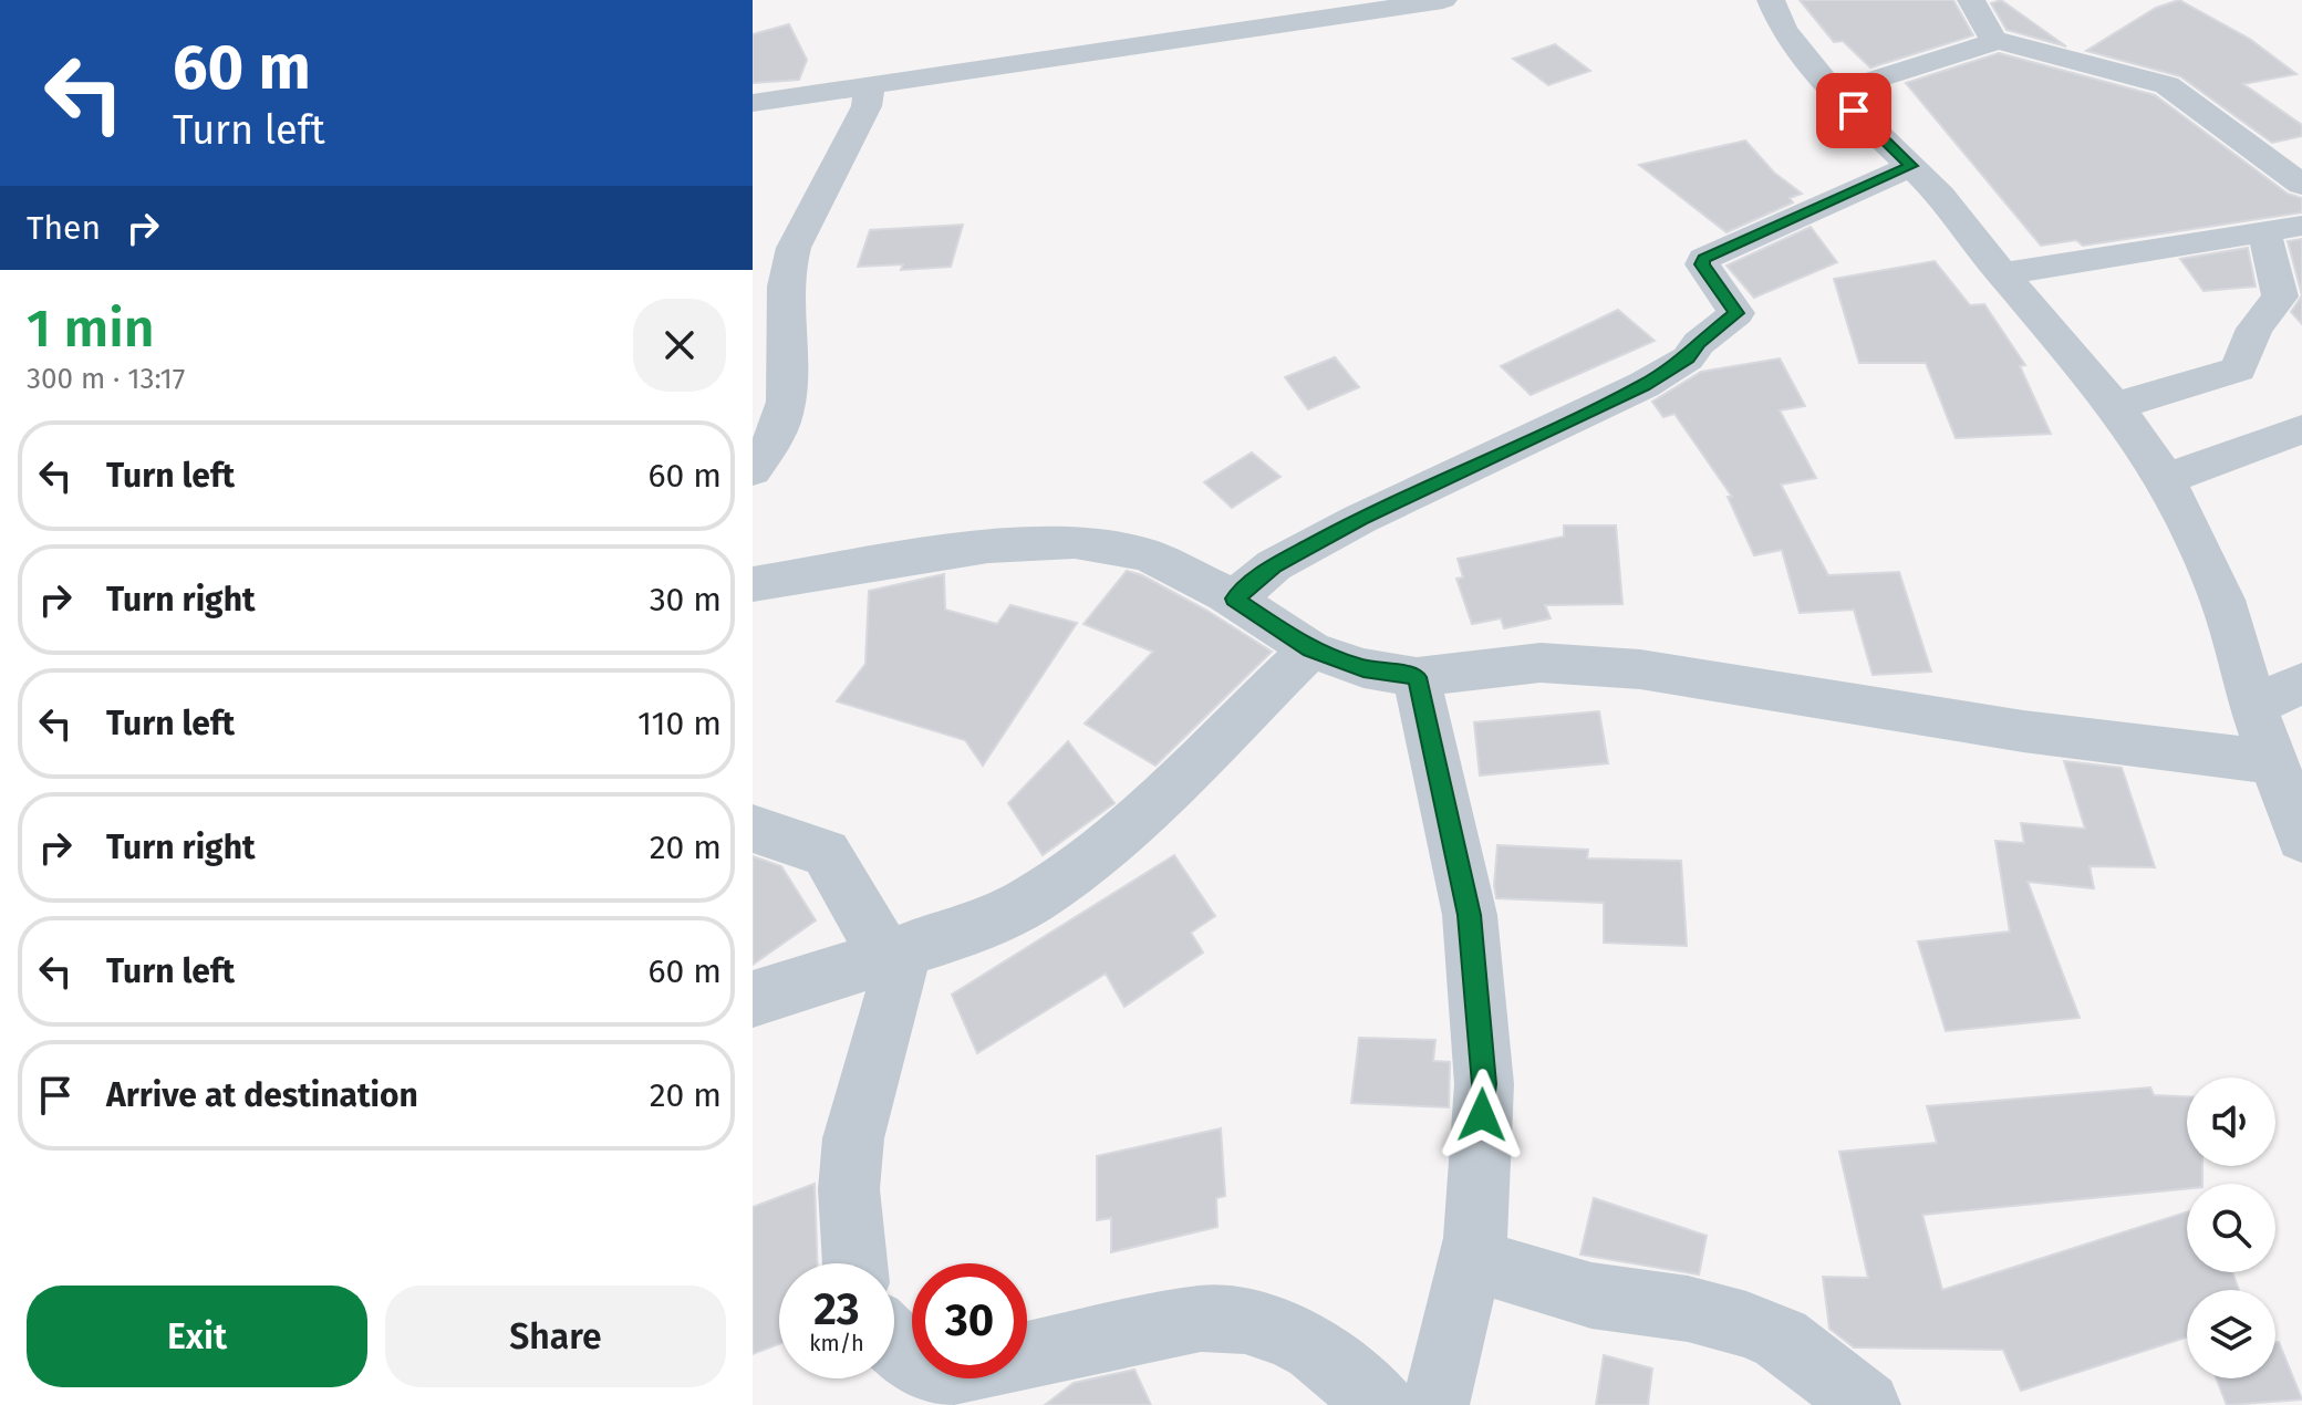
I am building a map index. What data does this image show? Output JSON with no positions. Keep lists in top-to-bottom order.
{
  "page": {
    "turn": ["60 m", "Turn left"],
    "then": "Then",
    "heading": ["1 min", "300 m · 13:17"],
    "list": [
      {
        "name": "Turn left",
        "value": "60 m"
      },
      {
        "name": "Turn right",
        "value": "30 m"
      },
      {
        "name": "Turn left",
        "value": "110 m"
      },
      {
        "name": "Turn right",
        "value": "20 m"
      },
      {
        "name": "Turn left",
        "value": "60 m"
      },
      {
        "name": "Arrive at destination",
        "value": "20 m"
      }
    ],
    "speed": "23 km/h",
    "limit": "30",
    "buttons": ["Exit", "Share"]
  }
}
